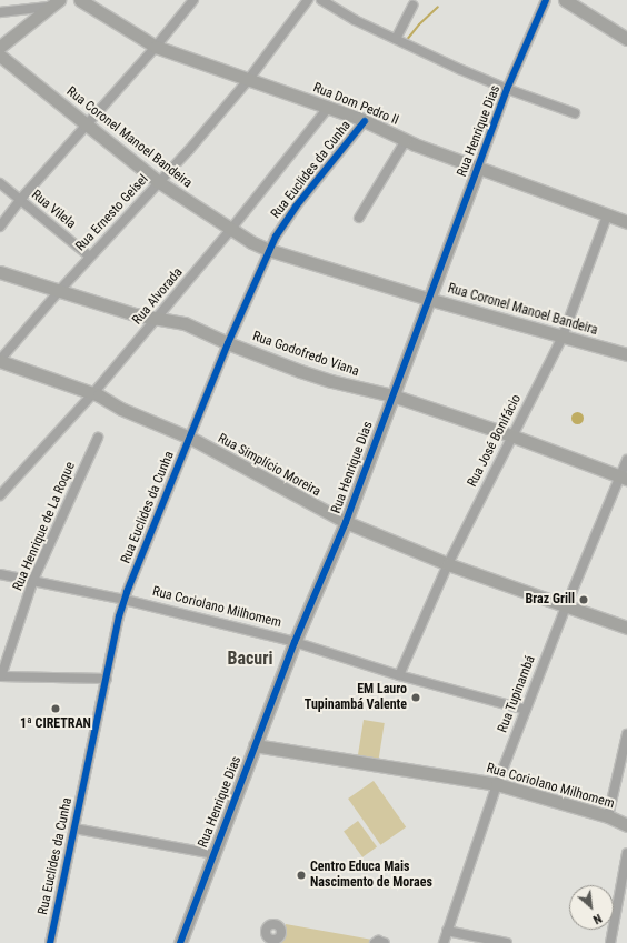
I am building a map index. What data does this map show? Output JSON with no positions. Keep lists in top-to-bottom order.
{
  "streets": {
    "street": [
      "Rua Dom Pedro II",
      "Rua Henrique Dias",
      "Rua Coronel Manoel Bandeira",
      "Rua Euclides da Cunha",
      "Rua Vilela",
      "Rua Ernesto Geisel",
      "Rua Alvorada",
      "Rua Godofredo Viana",
      "Rua José Bonifácio",
      "Rua Simplício Moreira",
      "Rua Henrique de La Roque",
      "Rua Coriolano Milhomem",
      "Rua Tupinambá"
    ]
  },
  "crossings": [
    ["Rua Dom Pedro II", "Rua Henrique Dias"],
    ["Rua Dom Pedro II", "Rua Euclides da Cunha"],
    ["Rua Dom Pedro II", "Rua Ernesto Geisel"],
    ["Rua Dom Pedro II", "Rua Alvorada"],
    ["Rua Dom Pedro II", "Rua José Bonifácio"],
    ["Rua Henrique Dias", "Rua Coronel Manoel Bandeira"],
    ["Rua Henrique Dias", "Rua Godofredo Viana"],
    ["Rua Henrique Dias", "Rua Simplício Moreira"],
    ["Rua Henrique Dias", "Rua Coriolano Milhomem"],
    ["Rua Coronel Manoel Bandeira", "Rua Euclides da Cunha"],
    ["Rua Coronel Manoel Bandeira", "Rua Ernesto Geisel"],
    ["Rua Coronel Manoel Bandeira", "Rua Alvorada"],
    ["Rua Coronel Manoel Bandeira", "Rua José Bonifácio"],
    ["Rua Euclides da Cunha", "Rua Godofredo Viana"],
    ["Rua Euclides da Cunha", "Rua Simplício Moreira"],
    ["Rua Euclides da Cunha", "Rua Coriolano Milhomem"],
    ["Rua Vilela", "Rua Ernesto Geisel"],
    ["Rua Ernesto Geisel", "Rua Godofredo Viana"],
    ["Rua Ernesto Geisel", "Rua Simplício Moreira"],
    ["Rua Alvorada", "Rua Godofredo Viana"],
    ["Rua Alvorada", "Rua Simplício Moreira"],
    ["Rua Godofredo Viana", "Rua José Bonifácio"],
    ["Rua Godofredo Viana", "Rua Tupinambá"],
    ["Rua José Bonifácio", "Rua Simplício Moreira"],
    ["Rua José Bonifácio", "Rua Coriolano Milhomem"],
    ["Rua Simplício Moreira", "Rua Tupinambá"],
    ["Rua Henrique de La Roque", "Rua Coriolano Milhomem"],
    ["Rua Coriolano Milhomem", "Rua Tupinambá"]
  ],
  "districts": ["Bacuri"],
  "places": [
    "Braz Grill",
    "EM Lauro Tupinambá Valente",
    "1ª CIRETRAN",
    "Centro Educa Mais Nascimento de Moraes"
  ],
  "north": "bottom right"
}
